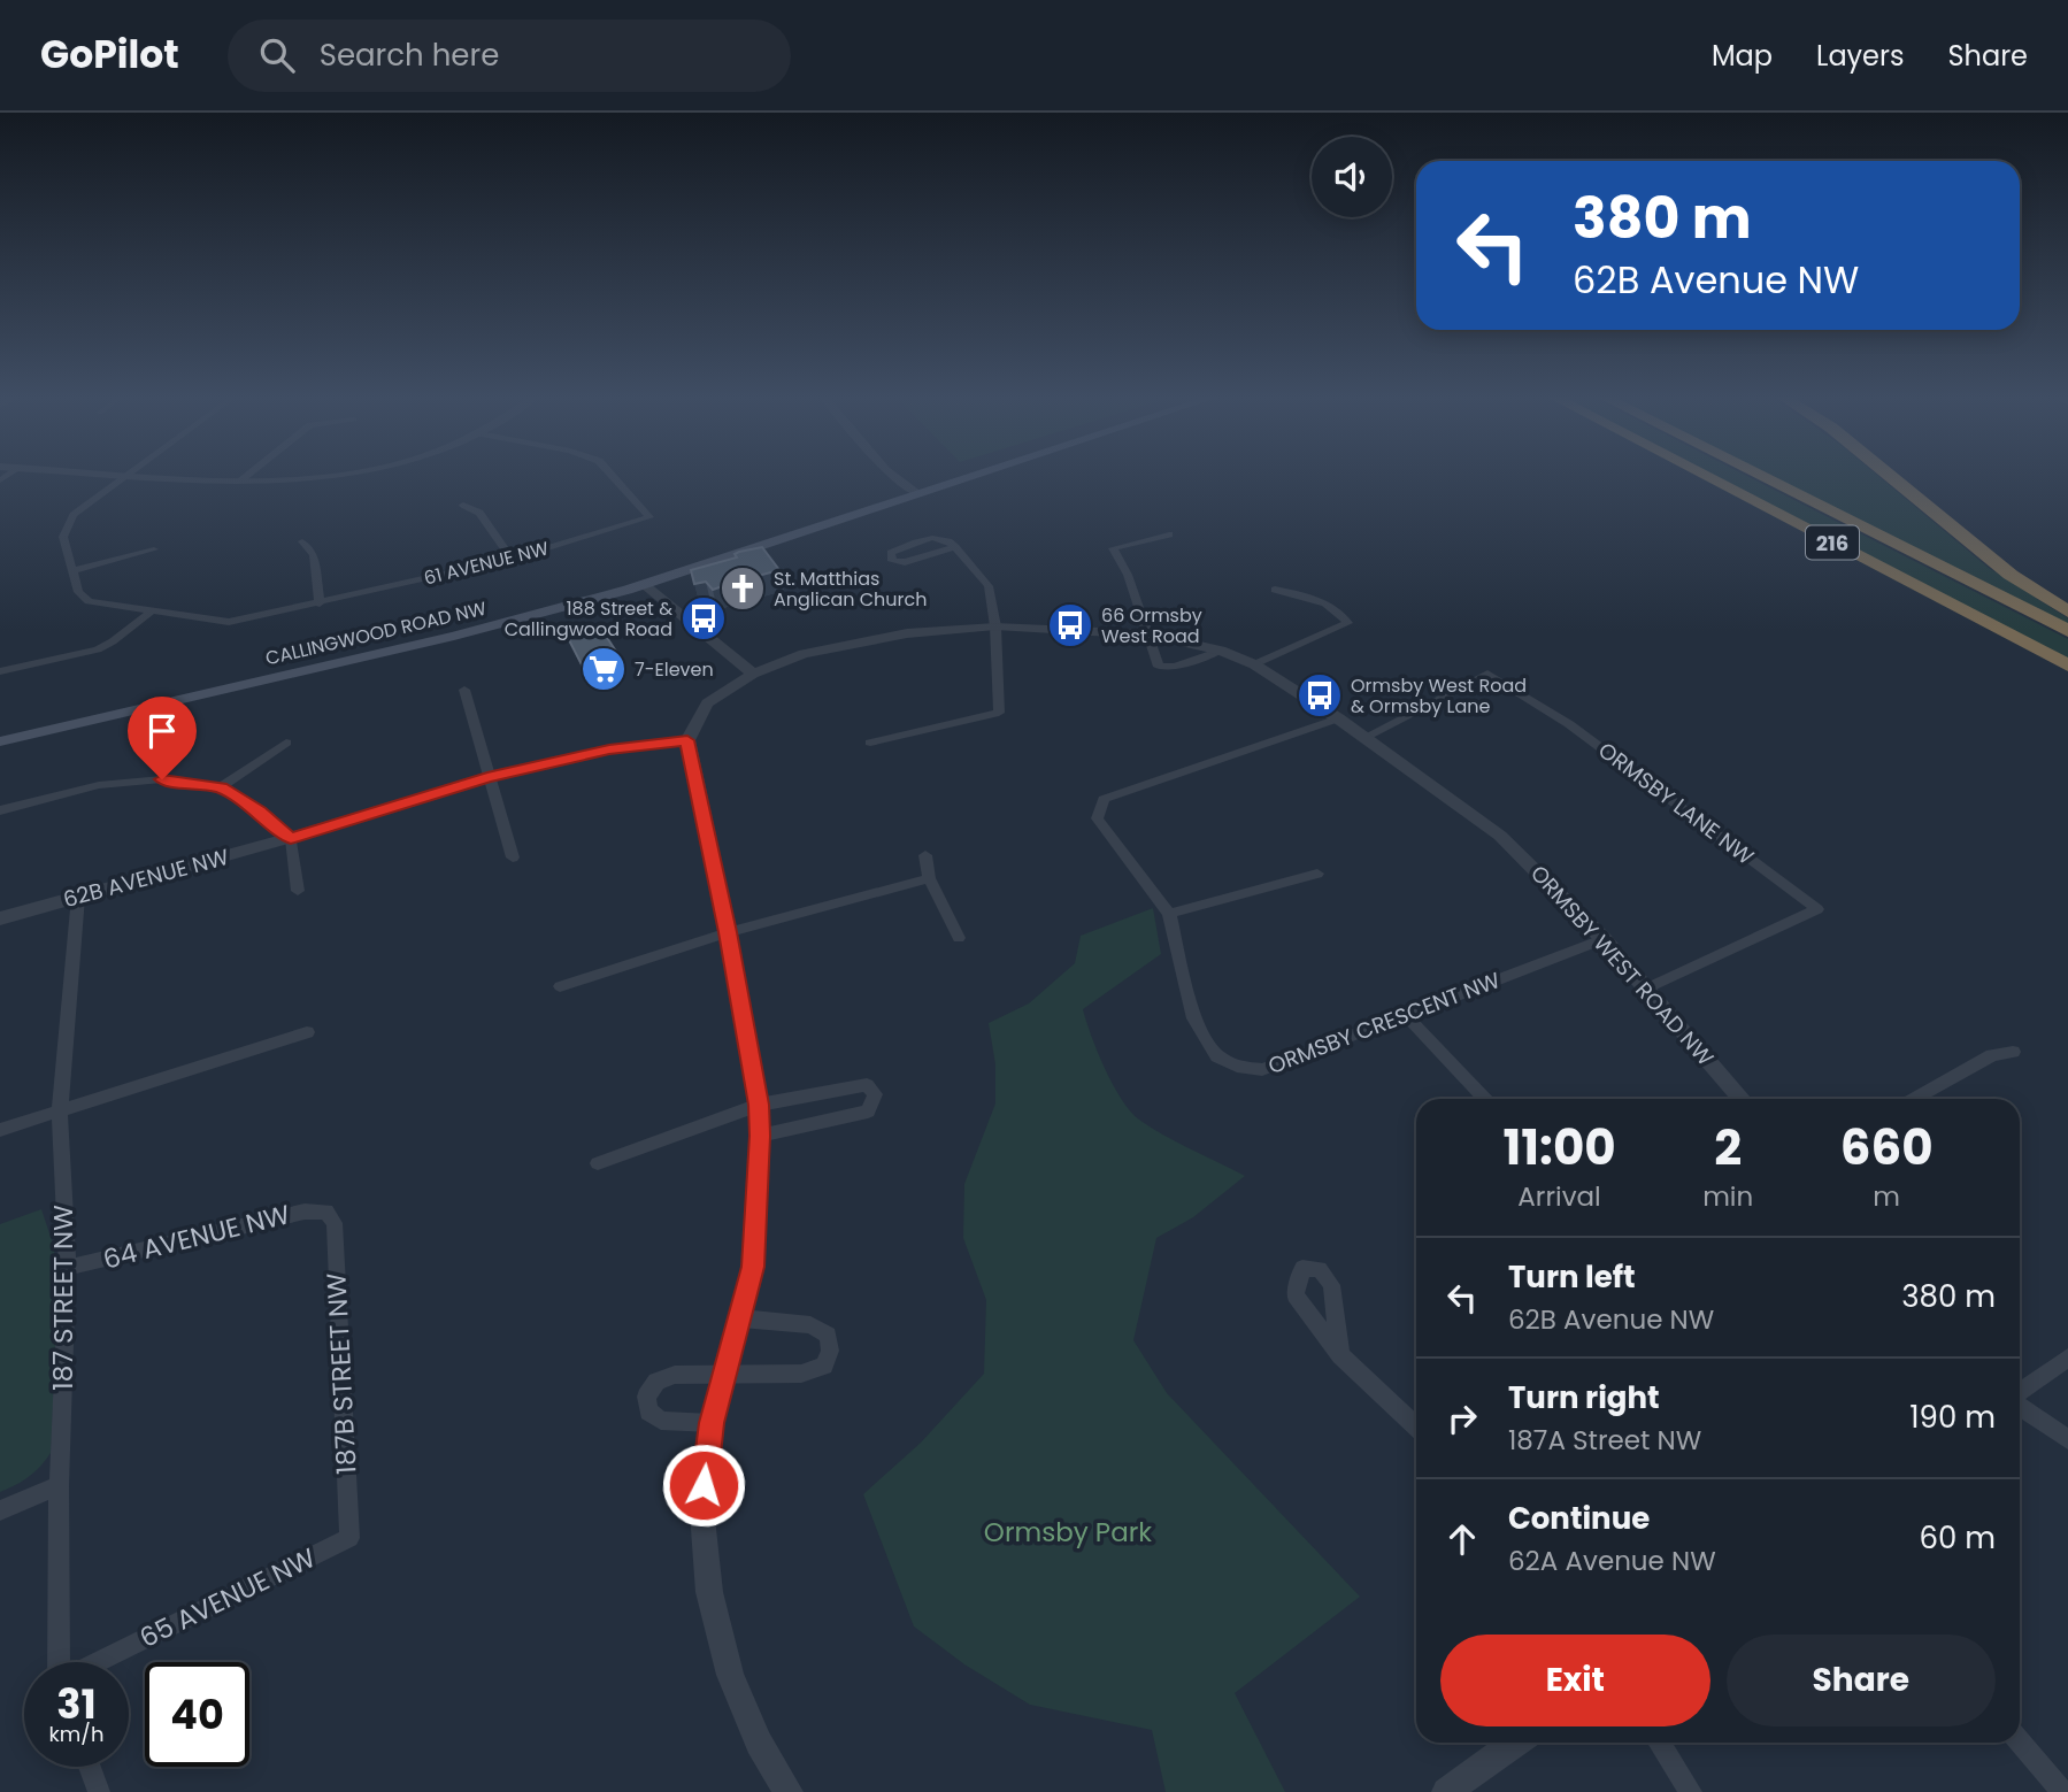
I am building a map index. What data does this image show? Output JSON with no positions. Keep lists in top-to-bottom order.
{
  "streets": {
    "highway": ["216"],
    "main road": ["CALLINGWOOD ROAD NW"],
    "street": [
      "61 AVENUE NW",
      "ORMSBY LANE NW",
      "62B AVENUE NW",
      "ORMSBY WEST ROAD NW",
      "ORMSBY CRESCENT NW",
      "64 AVENUE NW",
      "187 STREET NW",
      "187B STREET NW",
      "65 AVENUE NW"
    ]
  },
  "crossings": [
    ["ORMSBY LANE NW", "ORMSBY WEST ROAD NW"],
    ["62B AVENUE NW", "ORMSBY WEST ROAD NW"],
    ["62B AVENUE NW", "187 STREET NW"],
    ["ORMSBY WEST ROAD NW", "ORMSBY CRESCENT NW"],
    ["64 AVENUE NW", "187 STREET NW"],
    ["64 AVENUE NW", "187B STREET NW"],
    ["187B STREET NW", "65 AVENUE NW"]
  ],
  "parks": ["Ormsby Park"],
  "places": {
    "church": ["St. Matthias Anglican Church"],
    "bus stop": ["188 Street & Callingwood Road", "66 Ormsby West Road", "Ormsby West Road & Ormsby Lane"],
    "supermarket": ["7-Eleven"]
  },
  "page": {
    "header": "GoPilot",
    "search": "Search here",
    "nav": ["Map", "Layers", "Share"],
    "turn": ["380 m", "62B Avenue NW"],
    "eta": [
      "11:00",
      "Arrival",
      "2",
      "min",
      "660",
      "m"
    ],
    "list": [
      {
        "name": "Turn left",
        "note": "62B Avenue NW",
        "value": "380 m"
      },
      {
        "name": "Turn right",
        "note": "187A Street NW",
        "value": "190 m"
      },
      {
        "name": "Continue",
        "note": "62A Avenue NW",
        "value": "60 m"
      }
    ],
    "buttons": ["Exit", "Share"],
    "speed": "31 km/h",
    "limit": "40"
  }
}
